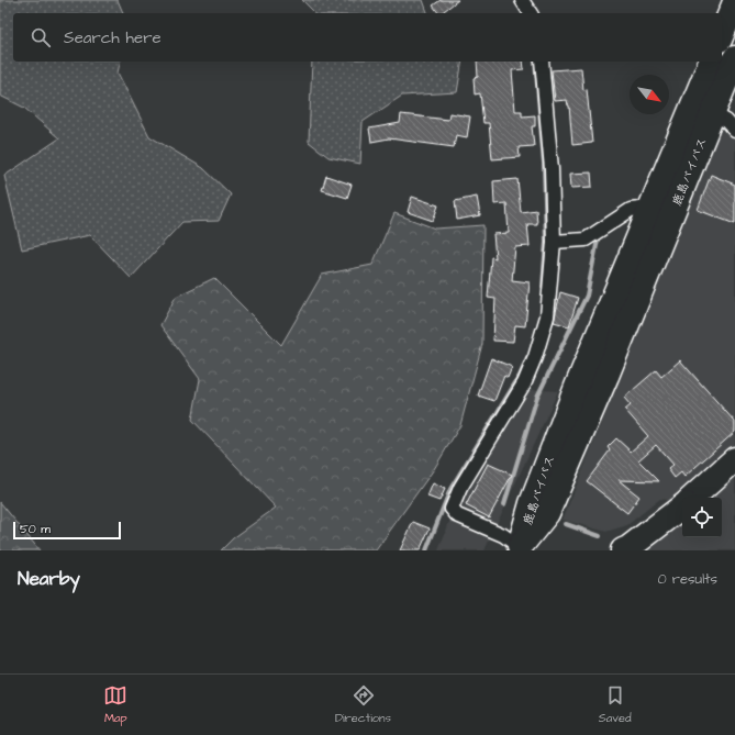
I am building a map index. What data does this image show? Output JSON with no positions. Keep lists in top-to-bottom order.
{
  "streets": {
    "highway": ["鹿島バイパス"]
  },
  "scale_bar": "50 m",
  "north": "bottom right",
  "page": {
    "search": "Search here",
    "scale": "50 m",
    "heading": ["Nearby", "0 results"],
    "nav": ["Map", "Directions", "Saved"]
  }
}
